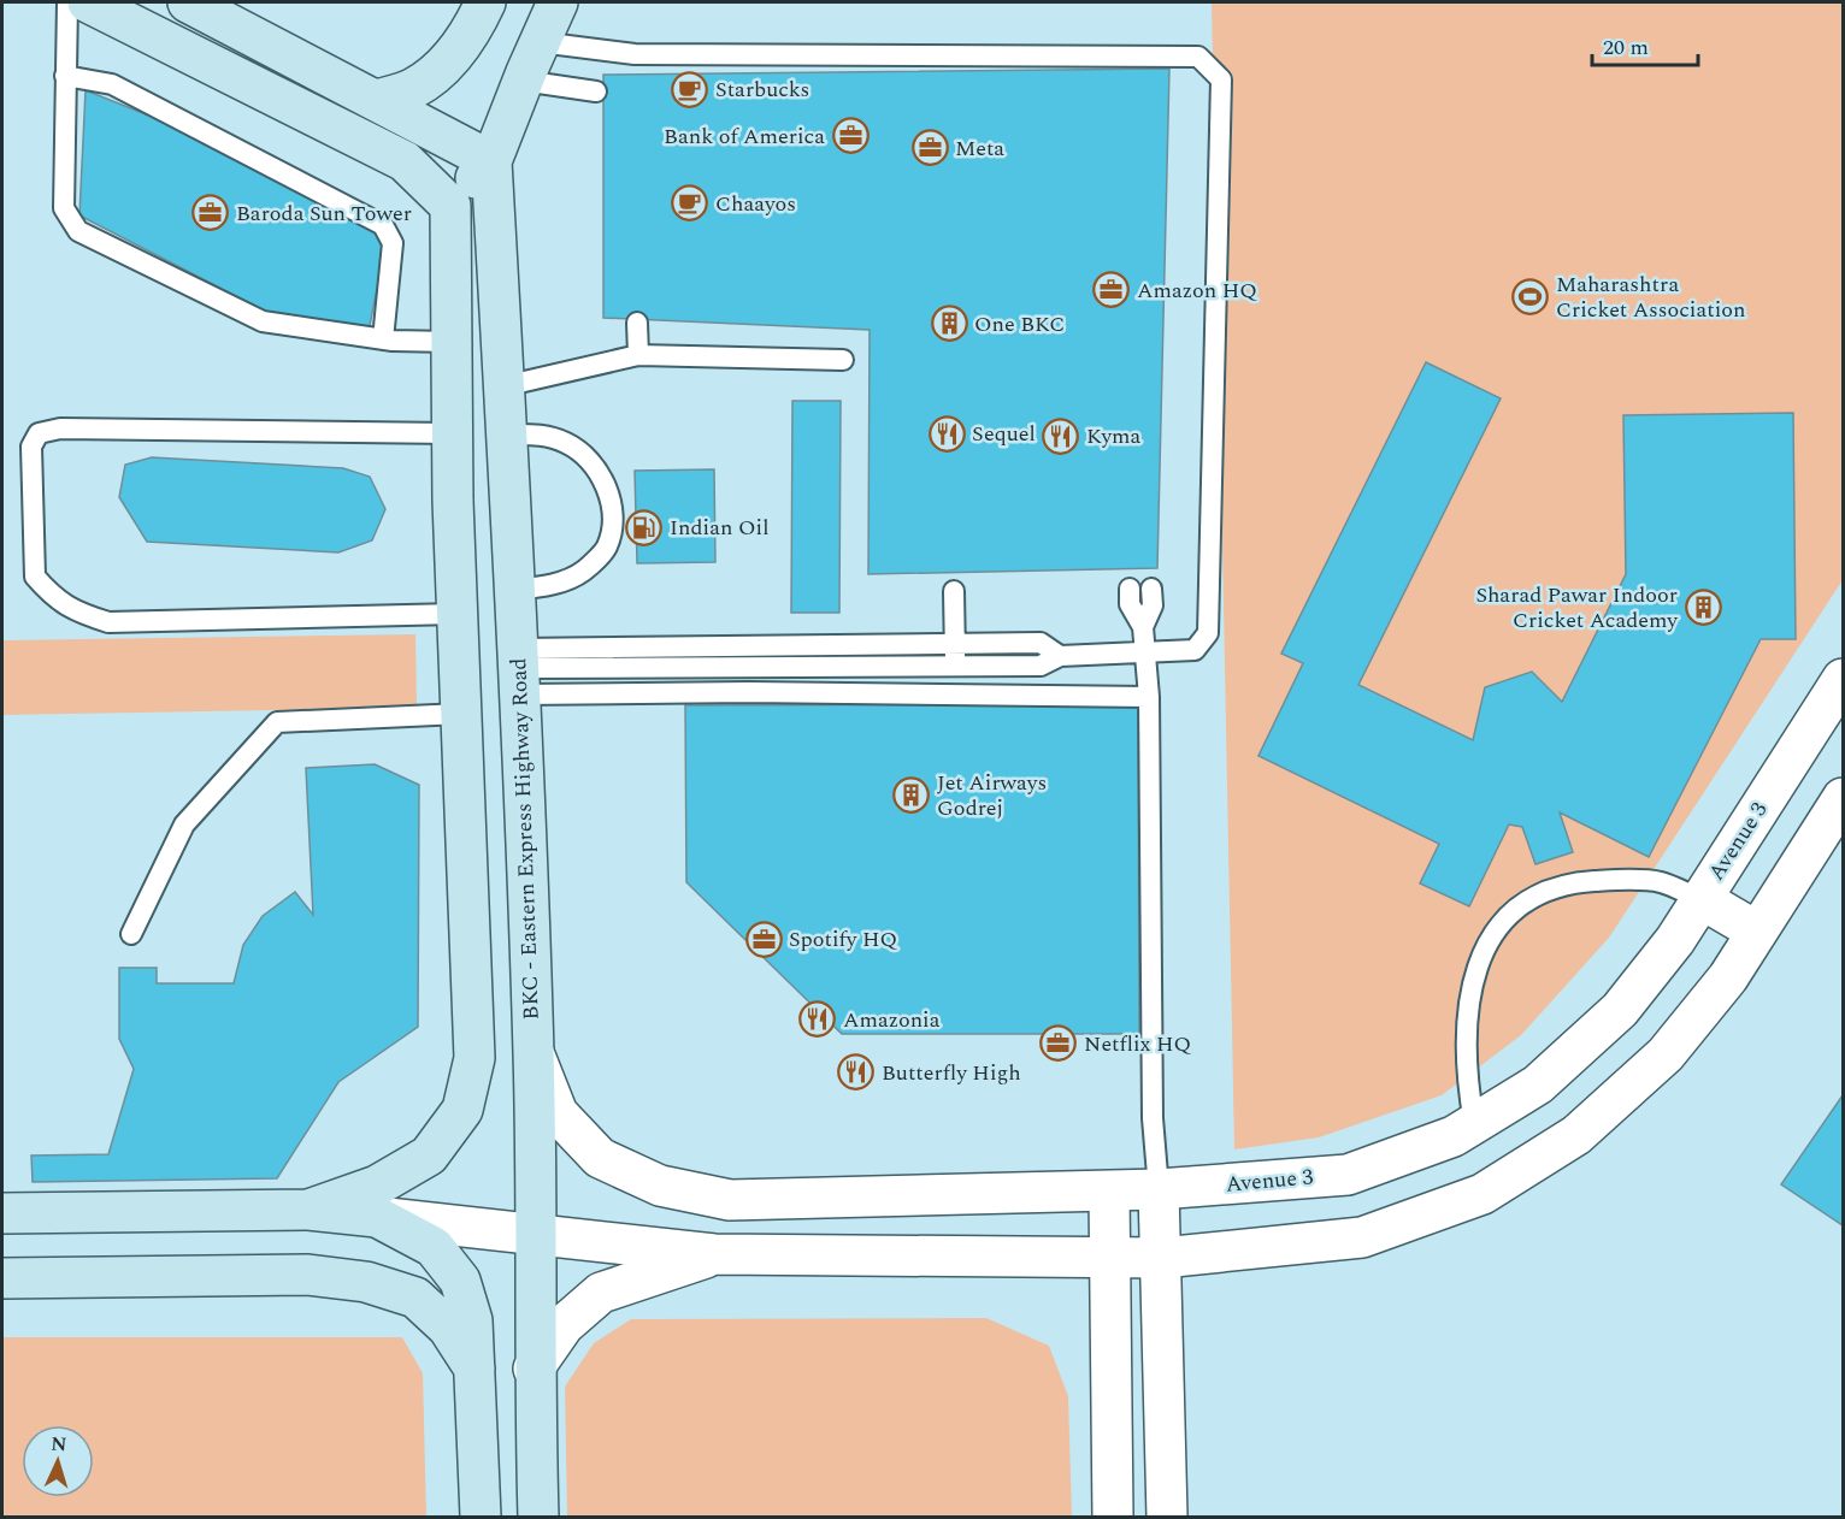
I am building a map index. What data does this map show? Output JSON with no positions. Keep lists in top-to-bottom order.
{
  "streets": {
    "main road": ["BKC - Eastern Express Highway Road"],
    "street": ["Avenue 3"]
  },
  "crossings": [
    ["BKC - Eastern Express Highway Road", "Avenue 3"]
  ],
  "places": {
    "cafe": ["Starbucks", "Chaayos"],
    "office": [
      "Bank of America",
      "Meta",
      "Baroda Sun Tower",
      "Amazon HQ",
      "Spotify HQ",
      "Netflix HQ"
    ],
    "sports": ["Maharashtra Cricket Association"],
    "building": ["One BKC", "Sharad Pawar Indoor Cricket Academy", "Jet Airways Godrej"],
    "restaurant": [
      "Sequel",
      "Kyma",
      "Amazonia",
      "Butterfly High"
    ],
    "fuel station": ["Indian Oil"]
  },
  "scale_bar": "20 m",
  "north": "top"
}
